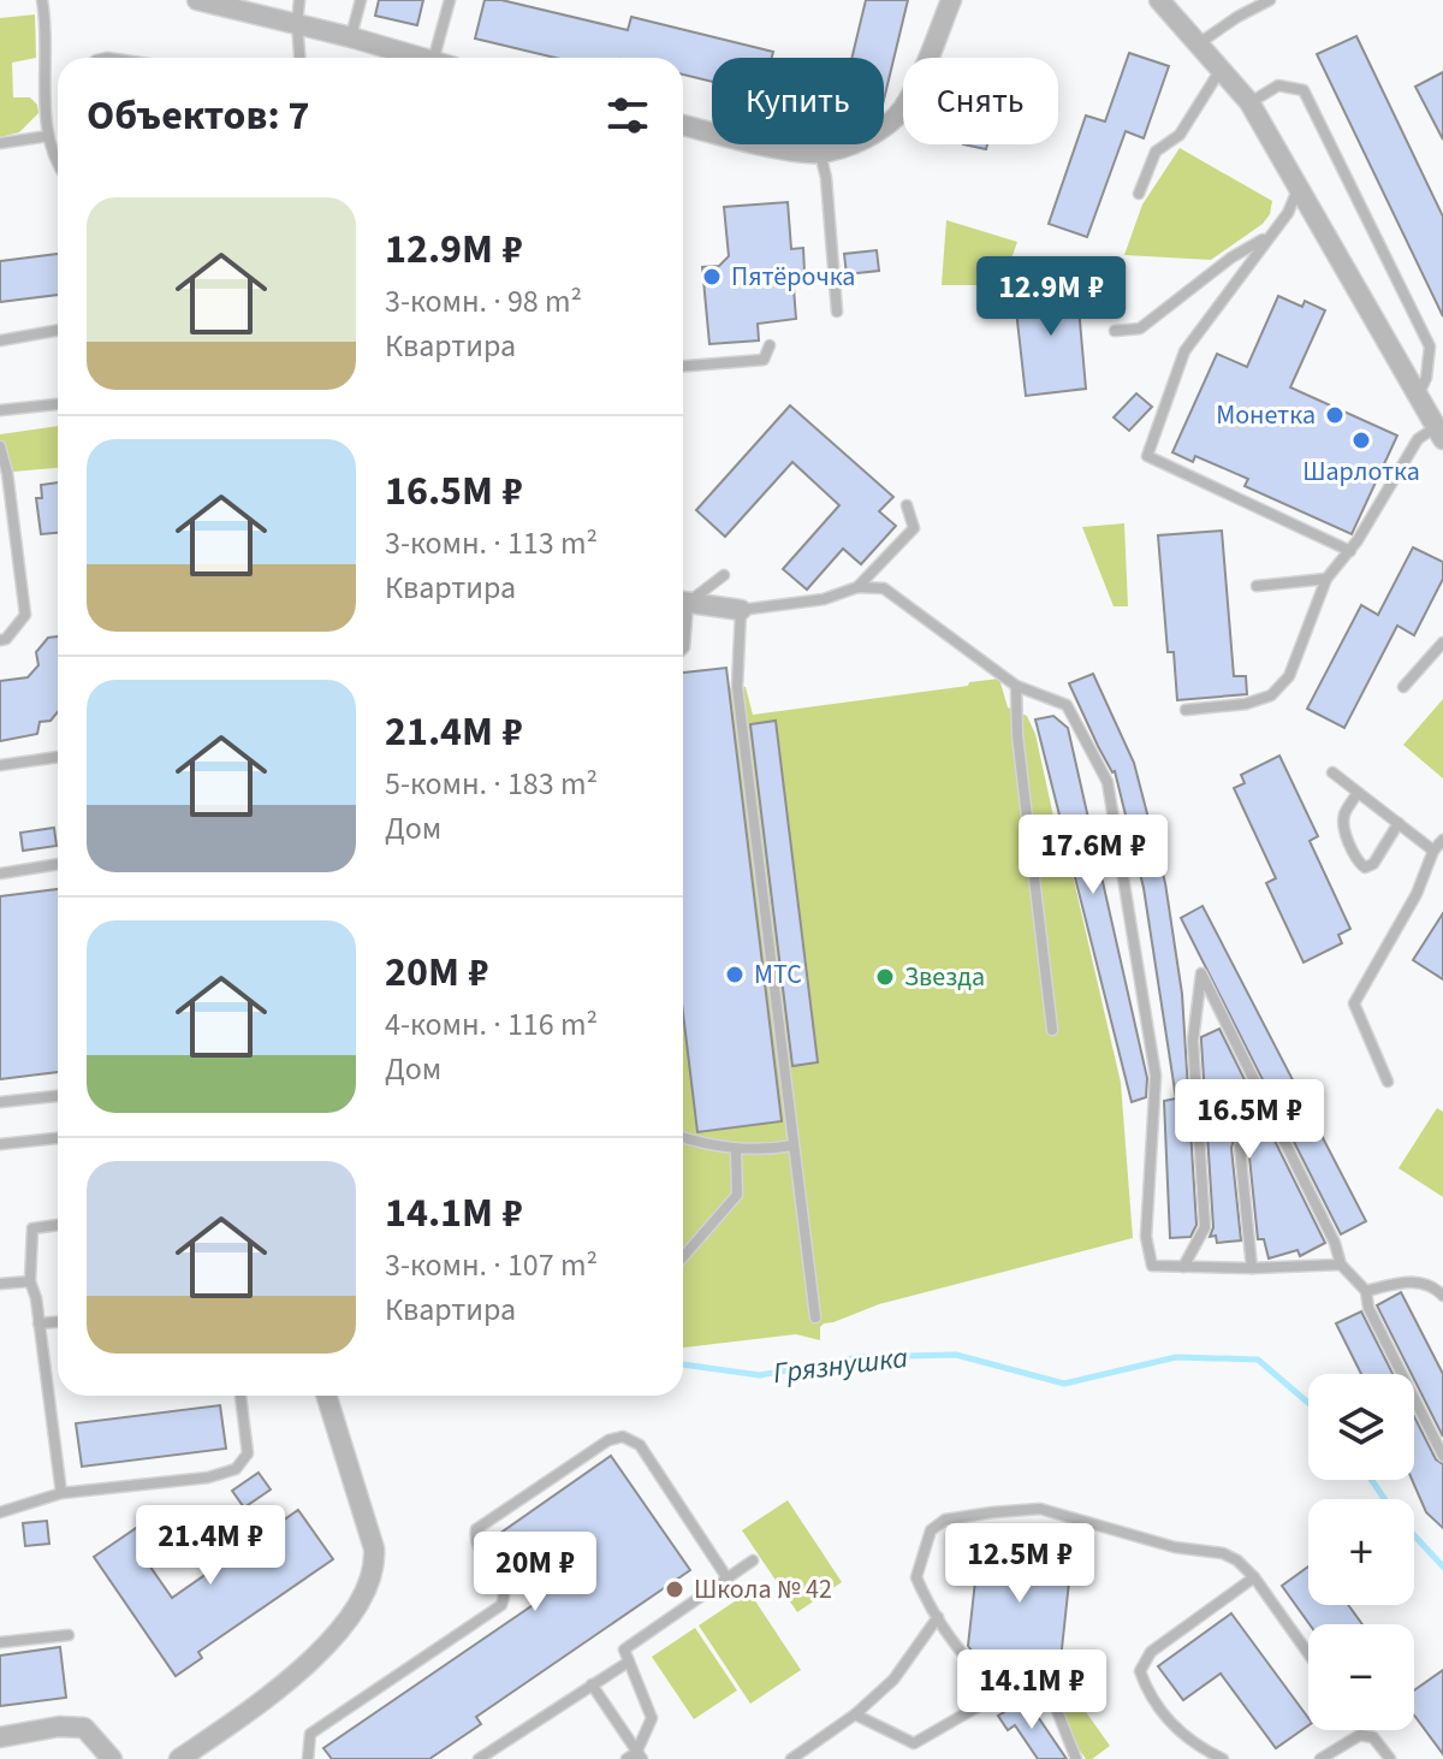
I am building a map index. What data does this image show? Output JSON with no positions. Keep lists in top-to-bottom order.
{
  "water": ["Грязнушка"],
  "places": [
    "Пятёрочка",
    "Монетка",
    "Шарлотка",
    "МТС",
    "Звезда",
    "Школа № 42"
  ],
  "page": {
    "chip": ["Купить", "Снять"],
    "heading": "Объектов: 7",
    "list": [
      {
        "name": "12.9M ₽",
        "note": "3-комн. · 98 m² · Квартира"
      },
      {
        "name": "16.5M ₽",
        "note": "3-комн. · 113 m² · Квартира"
      },
      {
        "name": "21.4M ₽",
        "note": "5-комн. · 183 m² · Дом"
      },
      {
        "name": "20M ₽",
        "note": "4-комн. · 116 m² · Дом"
      },
      {
        "name": "14.1M ₽",
        "note": "3-комн. · 107 m² · Квартира"
      }
    ],
    "price": [
      "12.9M ₽",
      "17.6M ₽",
      "16.5M ₽",
      "21.4M ₽",
      "12.5M ₽",
      "20M ₽",
      "14.1M ₽"
    ],
    "map_buttons": ["+", "−"]
  }
}
